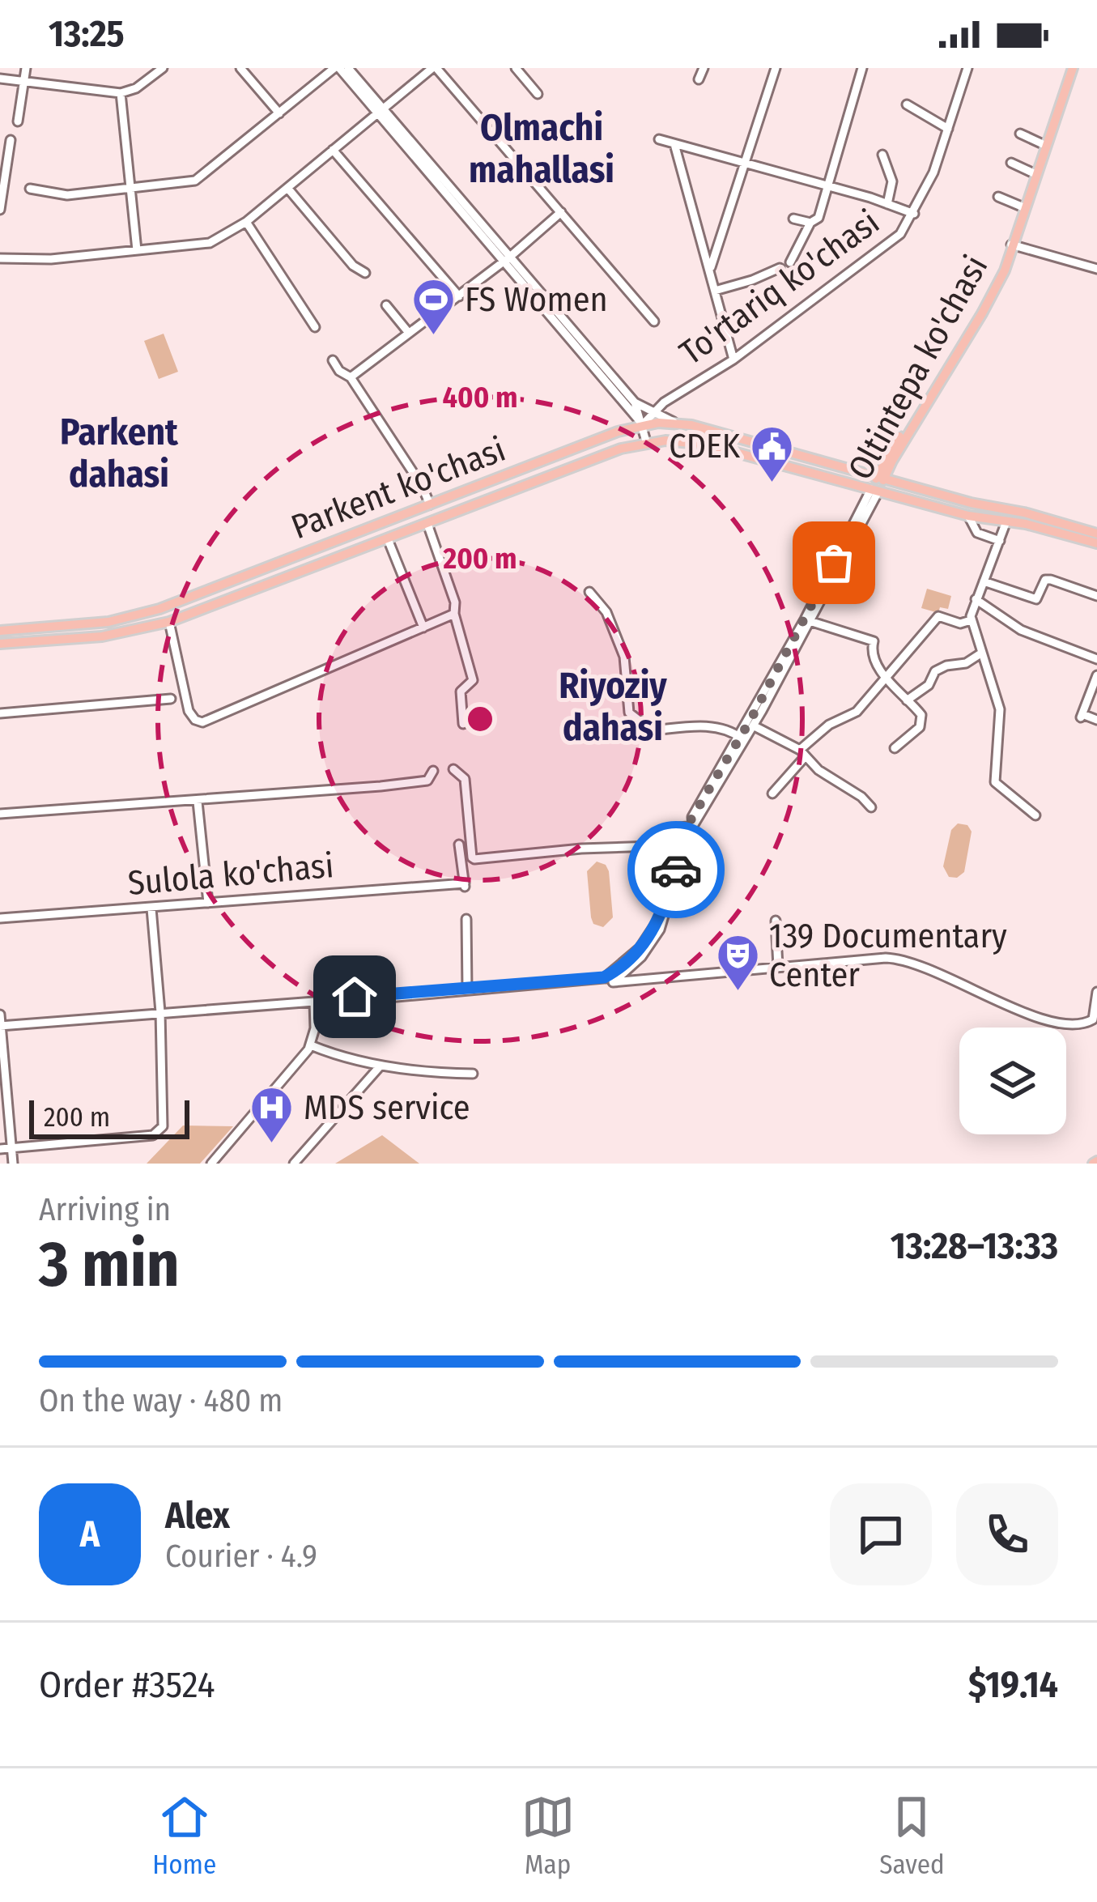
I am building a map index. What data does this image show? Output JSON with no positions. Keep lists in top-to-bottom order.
{
  "streets": {
    "main road": ["Oltintepa ko'chasi", "Parkent ko'chasi"],
    "street": ["To'rtariq ko'chasi", "Sulola ko'chasi"]
  },
  "crossings": [
    ["To'rtariq ko'chasi", "Parkent ko'chasi"],
    ["Oltintepa ko'chasi", "Parkent ko'chasi"]
  ],
  "districts": ["Olmachi mahallasi", "Parkent dahasi", "Riyoziy dahasi"],
  "places": {
    "sports": ["FS Women"],
    "public building": ["CDEK"],
    "theatre": ["139 Documentary Center"],
    "hospital": ["MDS service"]
  },
  "scale_bar": "200 m",
  "page": {
    "status": "13:25",
    "scale": "200 m",
    "heading": ["3 min", "Arriving in", "13:28–13:33"],
    "panel": [
      "Alex",
      "Courier · 4.9",
      "Order #3524",
      "$19.14"
    ],
    "bar": "On the way · 480 m",
    "round": "A",
    "tabs": ["Home", "Map", "Saved"]
  },
  "rings": ["400 m", "200 m"]
}
